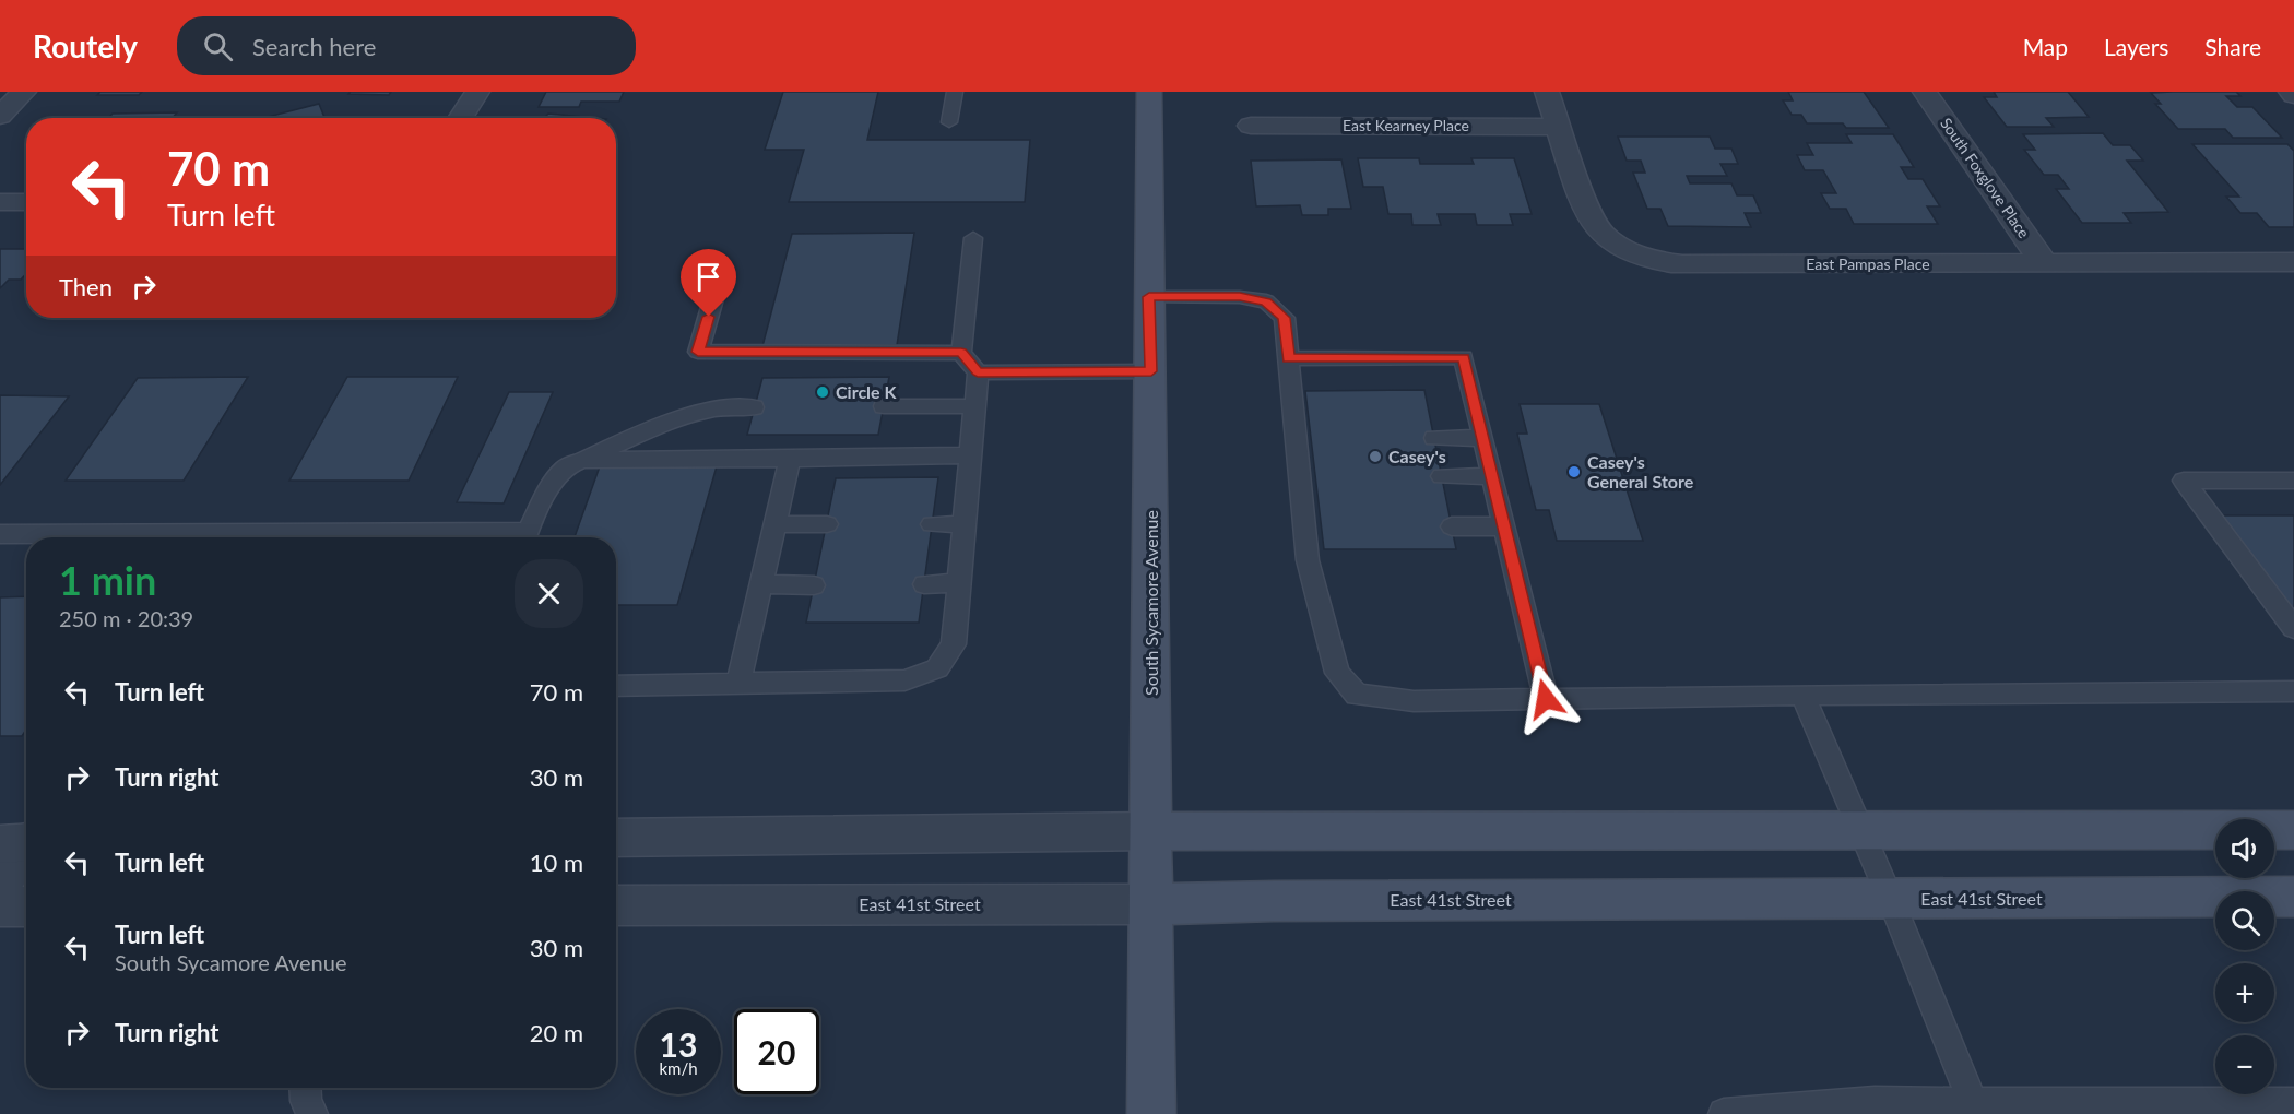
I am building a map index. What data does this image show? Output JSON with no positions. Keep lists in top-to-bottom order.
{
  "streets": {
    "main road": ["South Sycamore Avenue", "East 41st Street"],
    "street": ["East Kearney Place", "South Foxglove Place", "East Pampas Place"]
  },
  "crossings": [
    ["East Kearney Place", "East Pampas Place"],
    ["South Foxglove Place", "East Pampas Place"],
    ["South Sycamore Avenue", "East 41st Street"]
  ],
  "places": ["Circle K", "Casey's", "Casey's General Store"],
  "page": {
    "header": "Routely",
    "search": "Search here",
    "nav": ["Map", "Layers", "Share"],
    "turn": ["70 m", "Turn left"],
    "then": "Then",
    "heading": ["1 min", "250 m · 20:39"],
    "list": [
      {
        "name": "Turn left",
        "value": "70 m"
      },
      {
        "name": "Turn right",
        "value": "30 m"
      },
      {
        "name": "Turn left",
        "value": "10 m"
      },
      {
        "name": "Turn left",
        "note": "South Sycamore Avenue",
        "value": "30 m"
      },
      {
        "name": "Turn right",
        "value": "20 m"
      }
    ],
    "map_buttons": ["+", "−"],
    "speed": "13 km/h",
    "limit": "20"
  }
}
